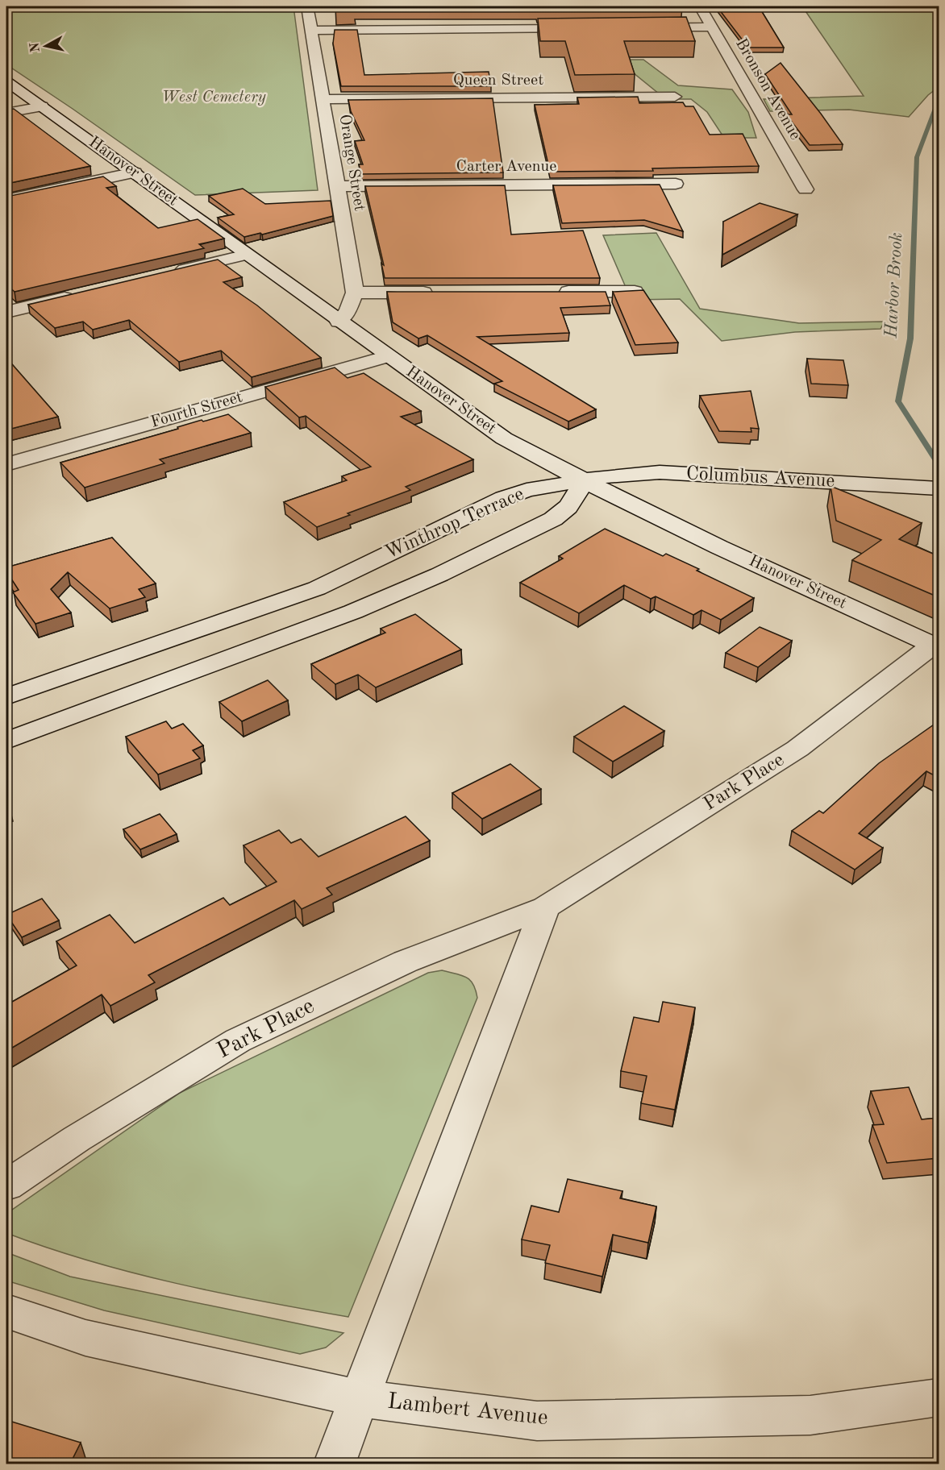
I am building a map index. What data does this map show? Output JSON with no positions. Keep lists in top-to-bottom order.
{
  "streets": {
    "street": [
      "Queen Street",
      "Bronson Avenue",
      "Orange Street",
      "Carter Avenue",
      "Hanover Street",
      "Fourth Street",
      "Columbus Avenue",
      "Winthrop Terrace",
      "Park Place",
      "Lambert Avenue"
    ]
  },
  "crossings": [
    ["Queen Street", "Orange Street"],
    ["Orange Street", "Carter Avenue"],
    ["Hanover Street", "Fourth Street"],
    ["Hanover Street", "Columbus Avenue"],
    ["Hanover Street", "Winthrop Terrace"],
    ["Hanover Street", "Park Place"],
    ["Columbus Avenue", "Winthrop Terrace"]
  ],
  "water": ["Harbor Brook"],
  "parks": ["West Cemetery"],
  "north": "left"
}
